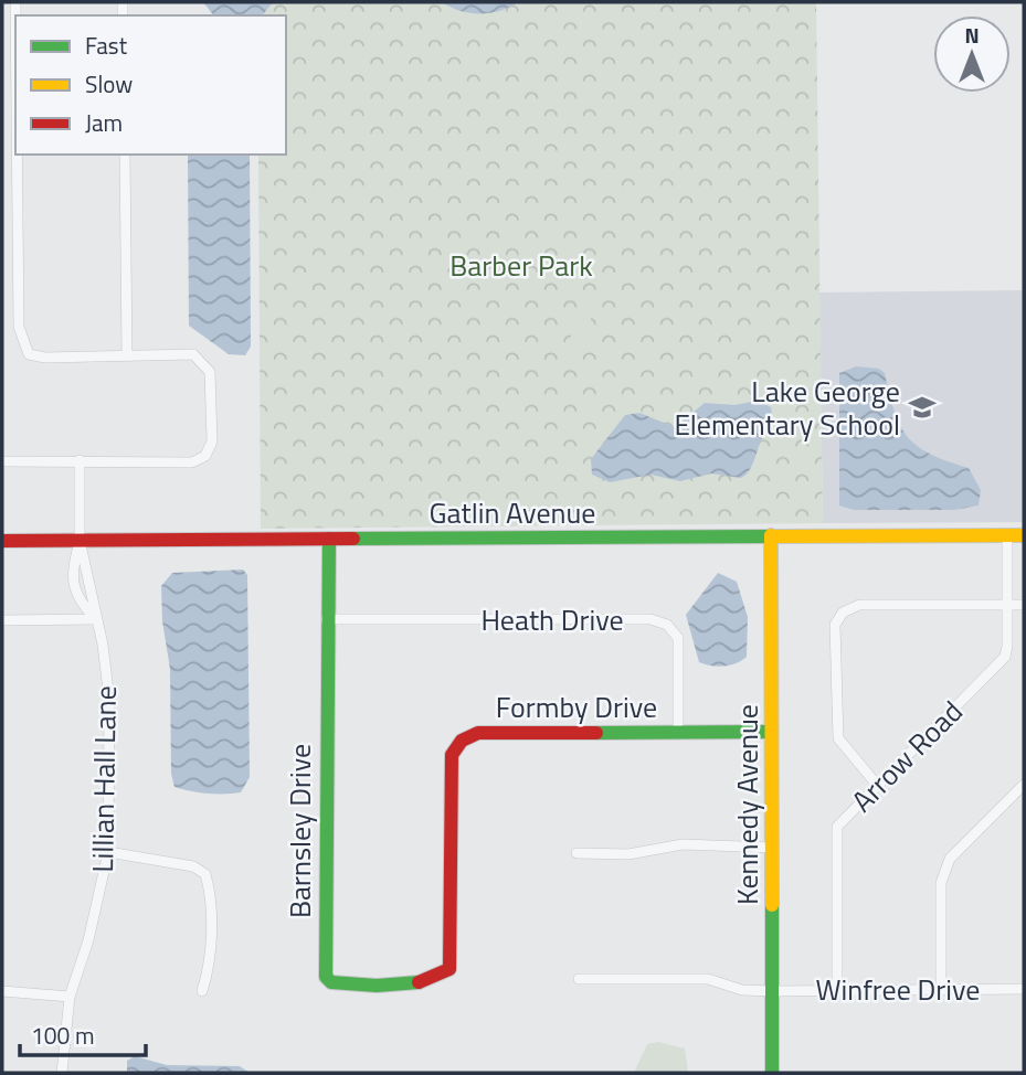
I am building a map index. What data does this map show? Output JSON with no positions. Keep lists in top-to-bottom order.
{
  "streets": {
    "street": [
      "Gatlin Avenue",
      "Heath Drive",
      "Formby Drive",
      "Arrow Road",
      "Lillian Hall Lane",
      "Kennedy Avenue",
      "Barnsley Drive",
      "Winfree Drive"
    ]
  },
  "crossings": [
    ["Gatlin Avenue", "Arrow Road"],
    ["Gatlin Avenue", "Lillian Hall Lane"],
    ["Gatlin Avenue", "Kennedy Avenue"],
    ["Gatlin Avenue", "Barnsley Drive"],
    ["Heath Drive", "Formby Drive"],
    ["Heath Drive", "Barnsley Drive"],
    ["Formby Drive", "Kennedy Avenue"],
    ["Formby Drive", "Barnsley Drive"],
    ["Arrow Road", "Winfree Drive"],
    ["Kennedy Avenue", "Winfree Drive"]
  ],
  "parks": ["Barber Park"],
  "places": {
    "school or university": ["Lake George Elementary School"]
  },
  "legend": ["Fast", "Slow", "Jam"],
  "scale_bar": "100 m",
  "north": "top"
}
